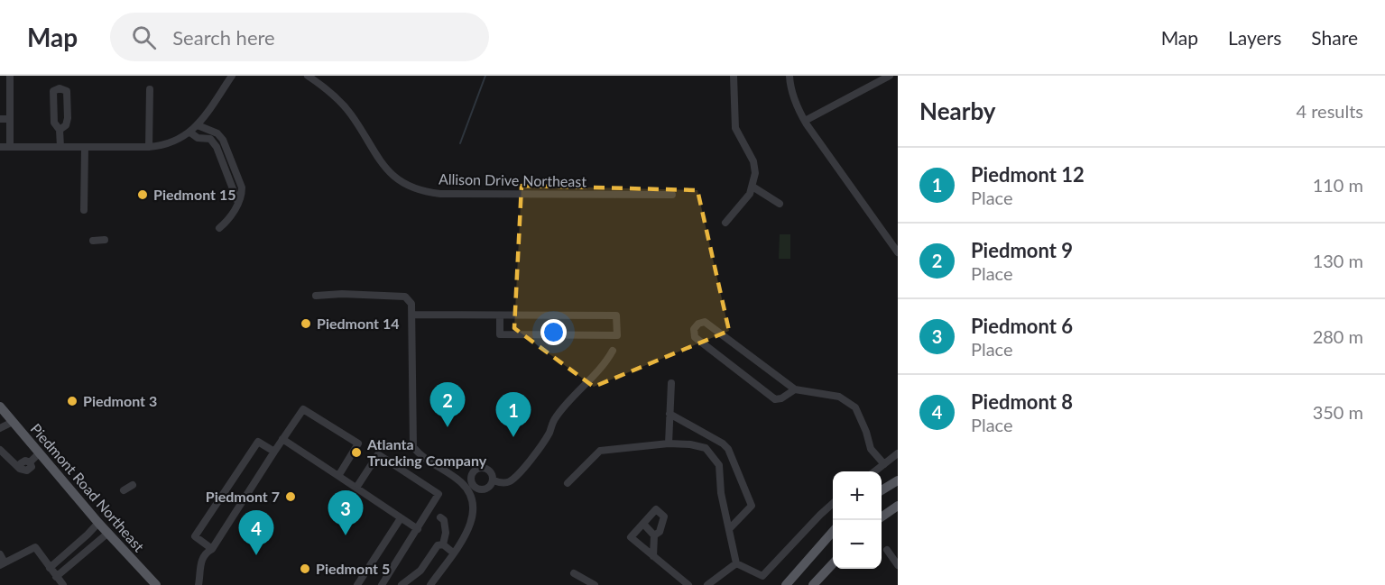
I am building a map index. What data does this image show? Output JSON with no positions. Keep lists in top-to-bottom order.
{
  "streets": {
    "main road": ["Piedmont Road Northeast"],
    "street": ["Allison Drive Northeast"]
  },
  "places": [
    "Piedmont 15",
    "Piedmont 14",
    "Piedmont 3",
    "Atlanta Trucking Company",
    "Piedmont 7",
    "Piedmont 5"
  ],
  "page": {
    "header": "Map",
    "search": "Search here",
    "nav": ["Map", "Layers", "Share"],
    "heading": ["Nearby", "4 results"],
    "list": [
      {
        "mark": "1",
        "name": "Piedmont 12",
        "note": "Place",
        "value": "110 m"
      },
      {
        "mark": "2",
        "name": "Piedmont 9",
        "note": "Place",
        "value": "130 m"
      },
      {
        "mark": "3",
        "name": "Piedmont 6",
        "note": "Place",
        "value": "280 m"
      },
      {
        "mark": "4",
        "name": "Piedmont 8",
        "note": "Place",
        "value": "350 m"
      }
    ],
    "pins": [
      "2",
      "1",
      "3",
      "4"
    ],
    "map_buttons": ["+", "−"]
  }
}
